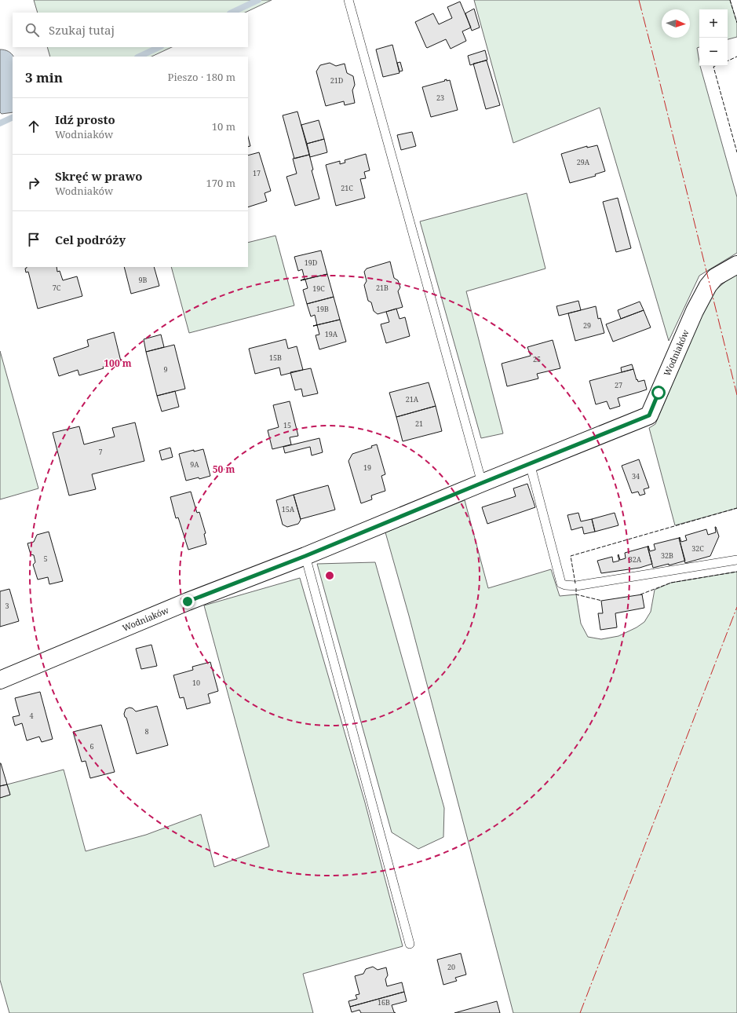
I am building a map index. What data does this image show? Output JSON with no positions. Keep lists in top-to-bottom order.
{
  "streets": {
    "street": ["Wodniaków"]
  },
  "house_numbers": [
    "21D",
    "23",
    "29A",
    "17",
    "21C",
    "19D",
    "9B",
    "7C",
    "21B",
    "19C",
    "19B",
    "29",
    "19A",
    "15B",
    "25",
    "9",
    "27",
    "21A",
    "21",
    "15",
    "7",
    "9A",
    "19",
    "34",
    "15A",
    "32C",
    "32B",
    "5",
    "32A",
    "3",
    "10",
    "4",
    "8",
    "6",
    "20",
    "16B"
  ],
  "north": "right",
  "page": {
    "map_buttons": ["+", "−"],
    "search": "Szukaj tutaj",
    "heading": ["3 min", "Pieszo · 180 m"],
    "list": [
      ["Idź prosto", "Wodniaków", "10 m"],
      ["Skręć w prawo", "Wodniaków", "170 m"],
      "Cel podróży"
    ]
  },
  "rings": ["100 m", "50 m"]
}
